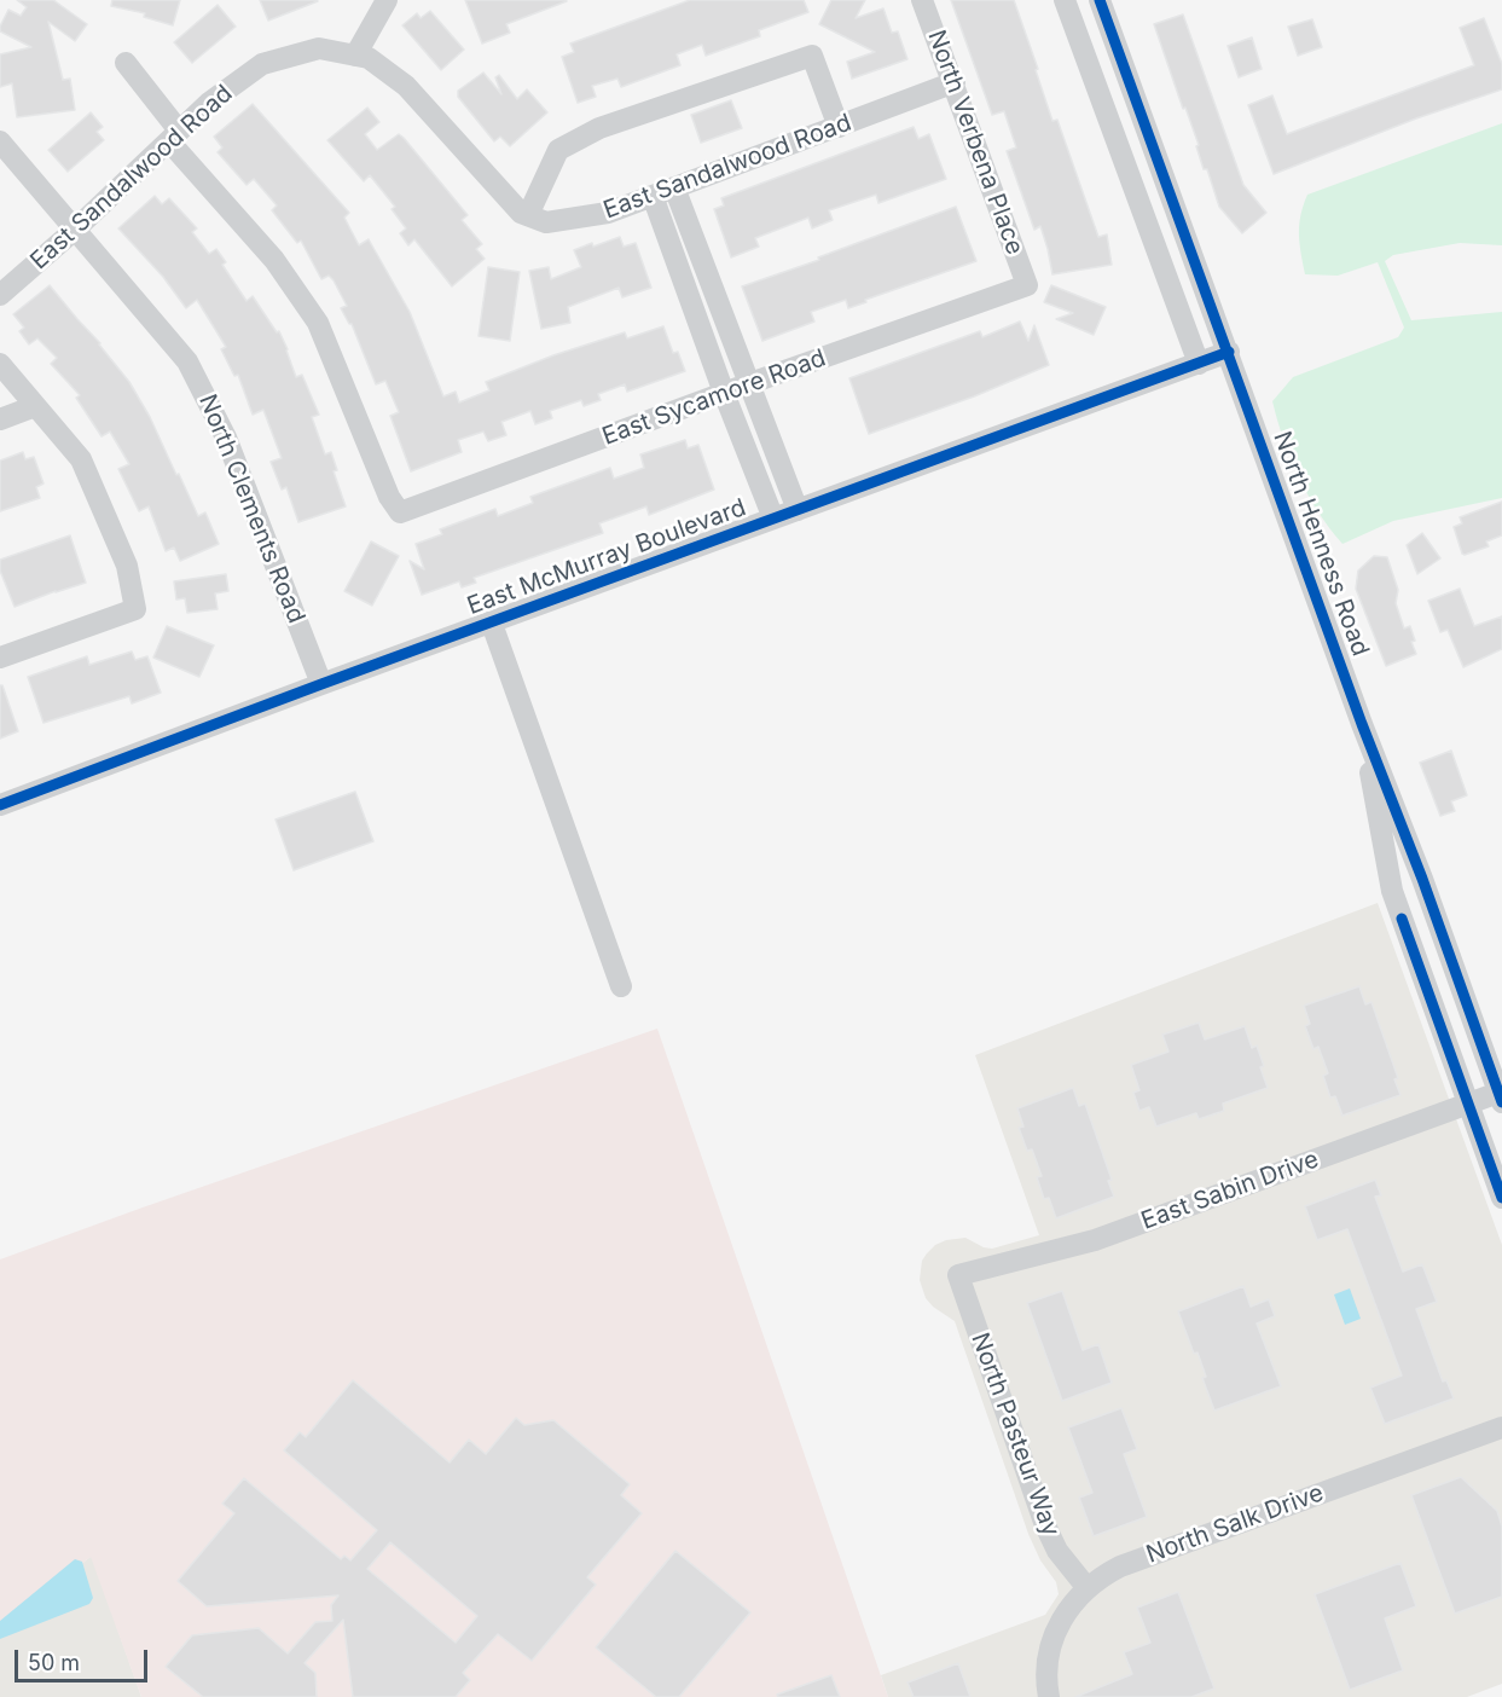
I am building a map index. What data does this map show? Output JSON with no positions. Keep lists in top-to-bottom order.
{
  "streets": {
    "street": [
      "North Verbena Place",
      "East Sandalwood Road",
      "East Sycamore Road",
      "North Clements Road",
      "North Henness Road",
      "East McMurray Boulevard",
      "East Sabin Drive",
      "North Pasteur Way",
      "North Salk Drive"
    ]
  },
  "crossings": [
    ["North Verbena Place", "East Sandalwood Road"],
    ["North Verbena Place", "East Sycamore Road"],
    ["East Sandalwood Road", "East Sycamore Road"],
    ["East Sandalwood Road", "North Clements Road"],
    ["North Clements Road", "East McMurray Boulevard"],
    ["North Henness Road", "East McMurray Boulevard"],
    ["North Henness Road", "East Sabin Drive"],
    ["East Sabin Drive", "North Pasteur Way"],
    ["North Pasteur Way", "North Salk Drive"]
  ],
  "scale_bar": "50 m"
}
